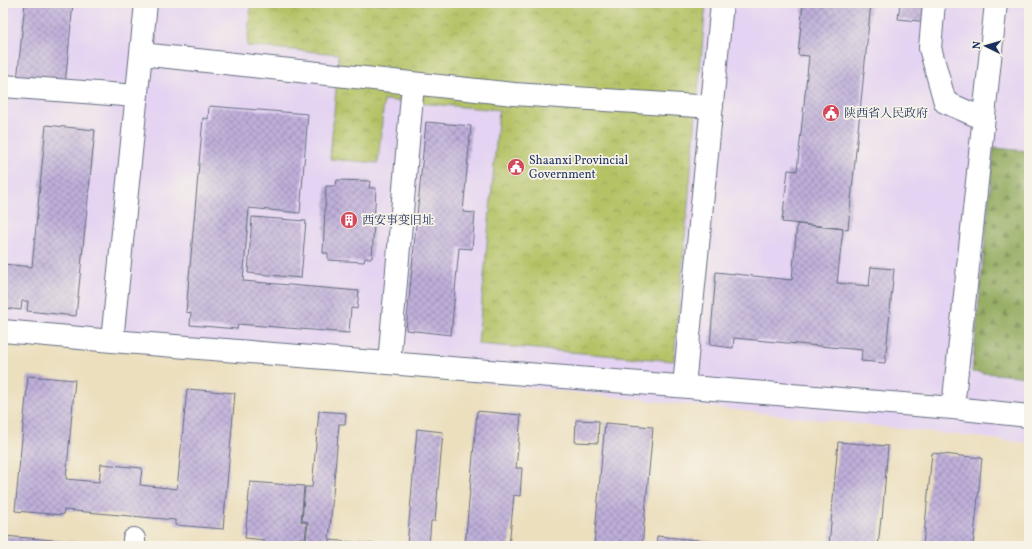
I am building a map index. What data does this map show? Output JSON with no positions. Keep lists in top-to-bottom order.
{
  "places": {
    "public building": ["陕西省人民政府", "Shaanxi Provincial Government"],
    "building": ["西安事变旧址"]
  },
  "north": "left"
}
